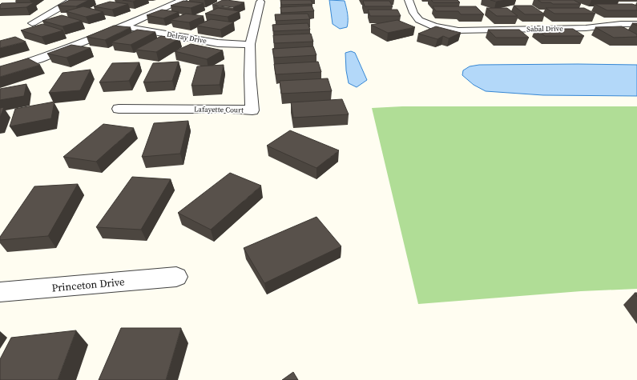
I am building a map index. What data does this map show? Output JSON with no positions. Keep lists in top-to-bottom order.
{
  "streets": {
    "street": [
      "Sabal Drive",
      "Delray Drive",
      "Lafayette Court",
      "Princeton Drive"
    ]
  },
  "crossings": [
    ["Delray Drive", "Lafayette Court"]
  ]
}
